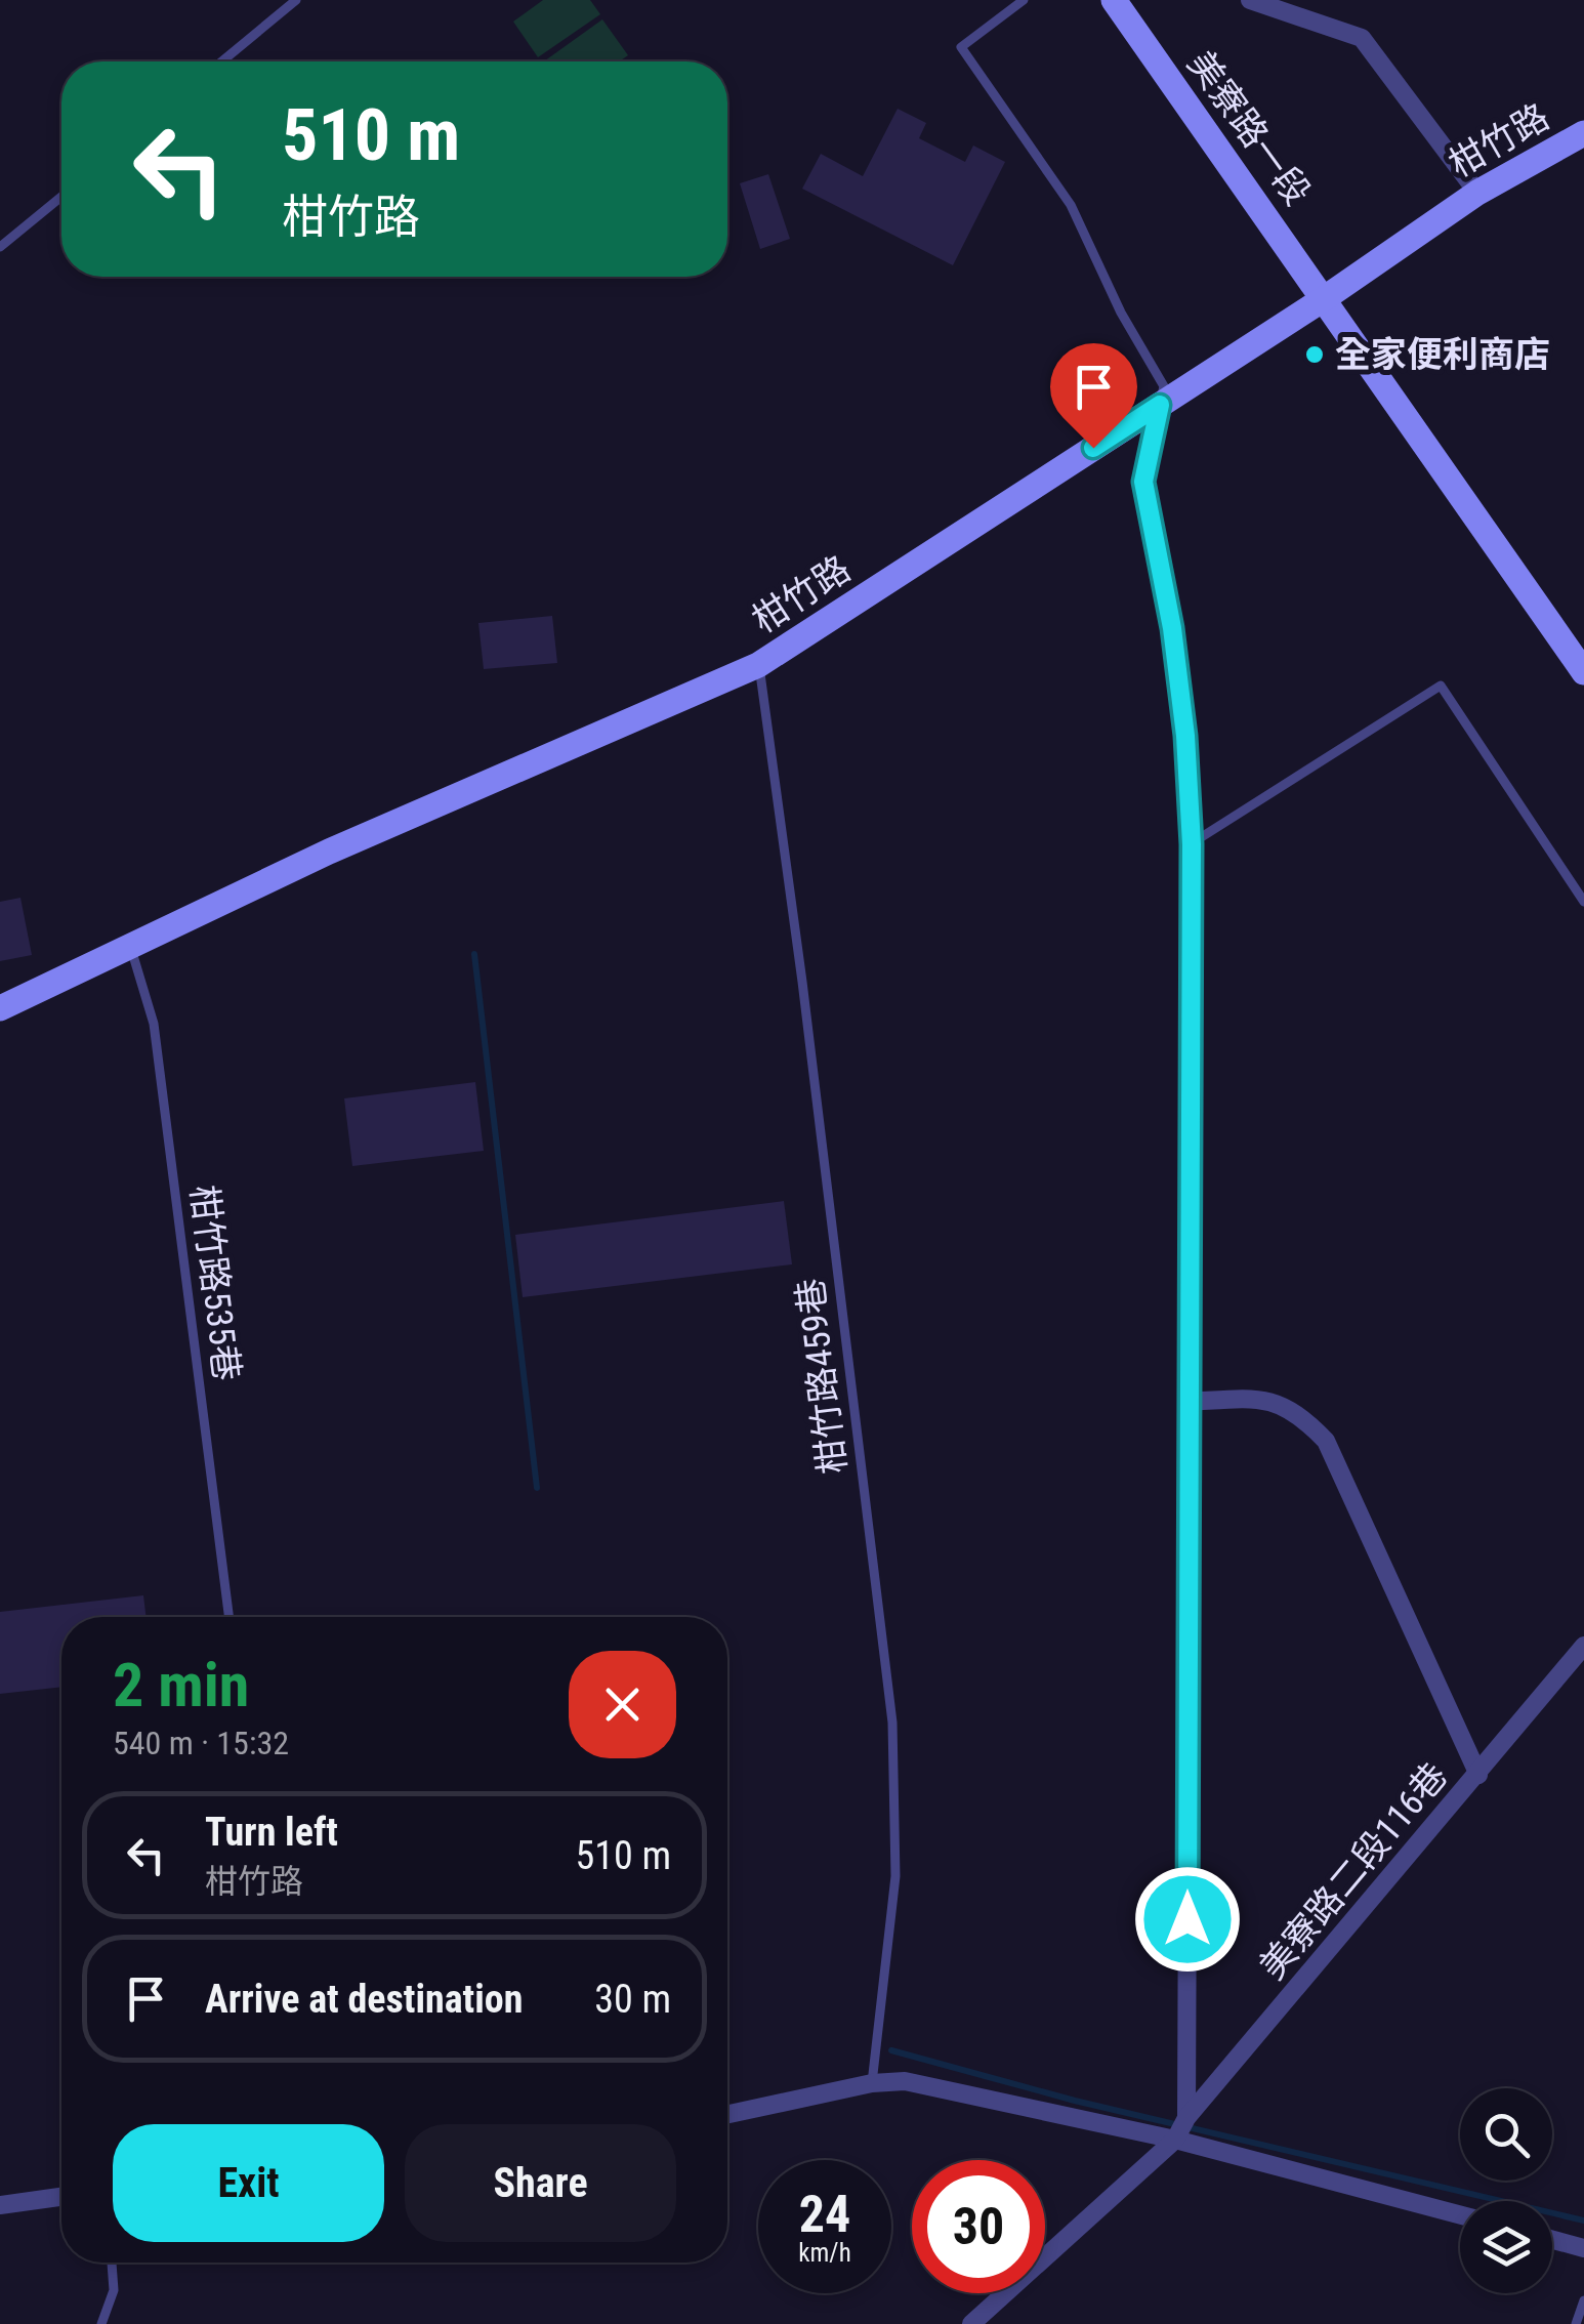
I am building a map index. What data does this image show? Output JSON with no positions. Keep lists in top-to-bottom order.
{
  "streets": {
    "street": ["美寮路一段", "柑竹路", "美寮路二段116巷"],
    "lane": ["柑竹路535巷", "柑竹路459巷"]
  },
  "crossings": [
    ["美寮路一段", "柑竹路"],
    ["柑竹路", "柑竹路535巷"],
    ["柑竹路", "柑竹路459巷"]
  ],
  "places": ["全家便利商店"],
  "page": {
    "turn": ["510 m", "柑竹路"],
    "heading": ["2 min", "540 m · 15:32"],
    "list": [
      {
        "name": "Turn left",
        "note": "柑竹路",
        "value": "510 m"
      },
      {
        "name": "Arrive at destination",
        "value": "30 m"
      }
    ],
    "buttons": ["Exit", "Share"],
    "speed": "24 km/h",
    "limit": "30"
  }
}
